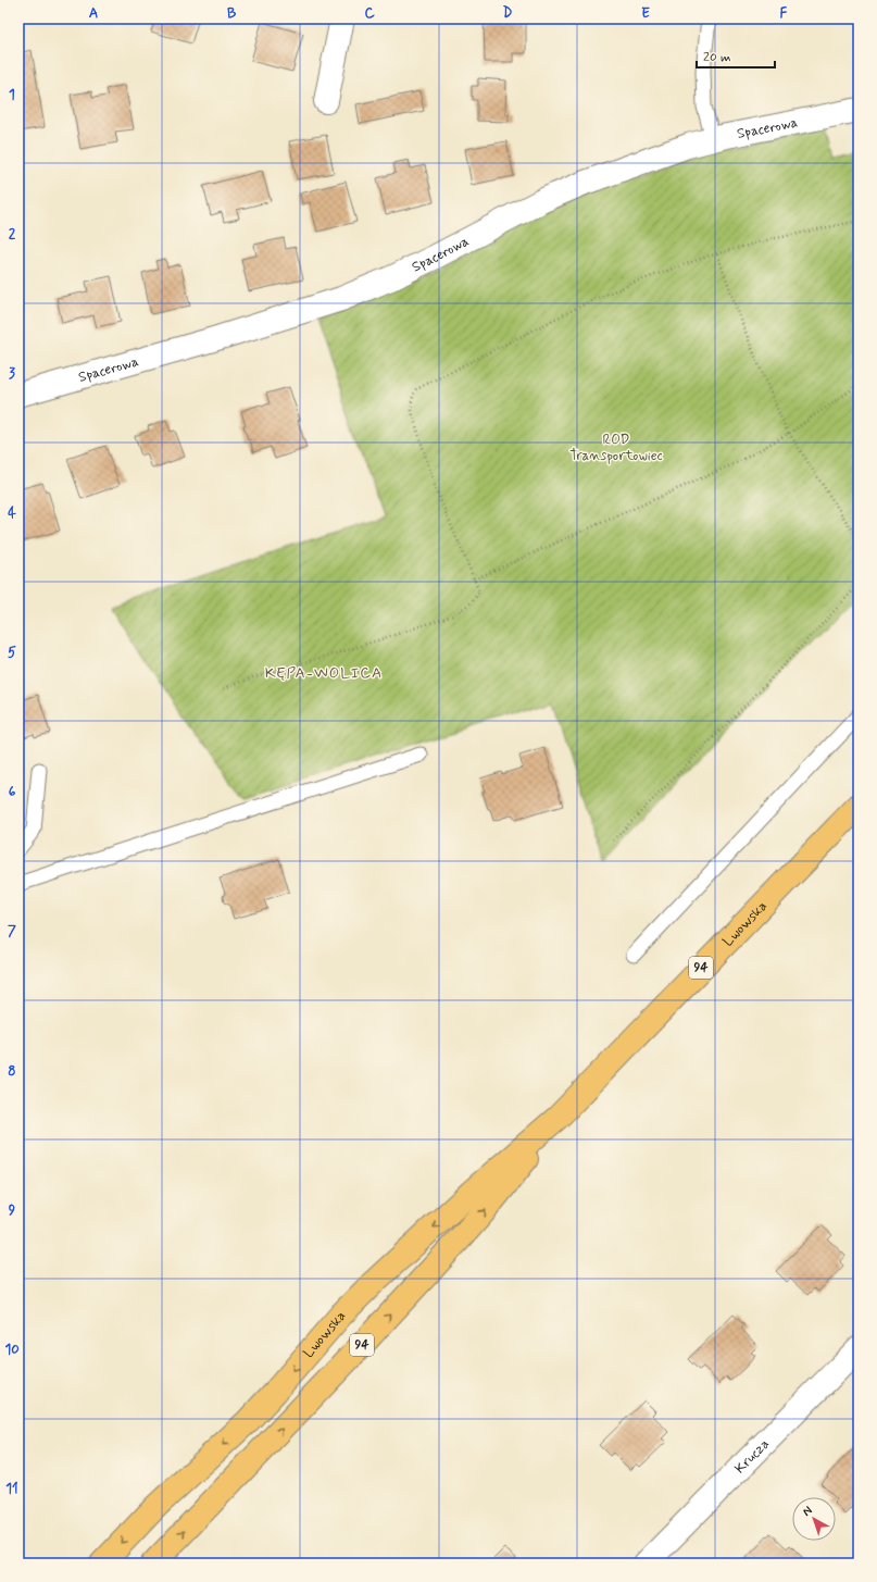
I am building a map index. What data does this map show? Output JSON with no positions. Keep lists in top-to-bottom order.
{
  "streets": {
    "main road": ["Lwowska", "94"],
    "street": ["Spacerowa", "Krucza"]
  },
  "districts": ["KĘPA-WOLICA"],
  "parks": ["ROD Transportowiec"],
  "scale_bar": "20 m",
  "north": "top left",
  "grid": {
    "columns": [
      "A",
      "B",
      "C",
      "D",
      "E",
      "F"
    ],
    "rows": [
      "1",
      "2",
      "3",
      "4",
      "5",
      "6",
      "7",
      "8",
      "9",
      "10",
      "11"
    ]
  }
}
